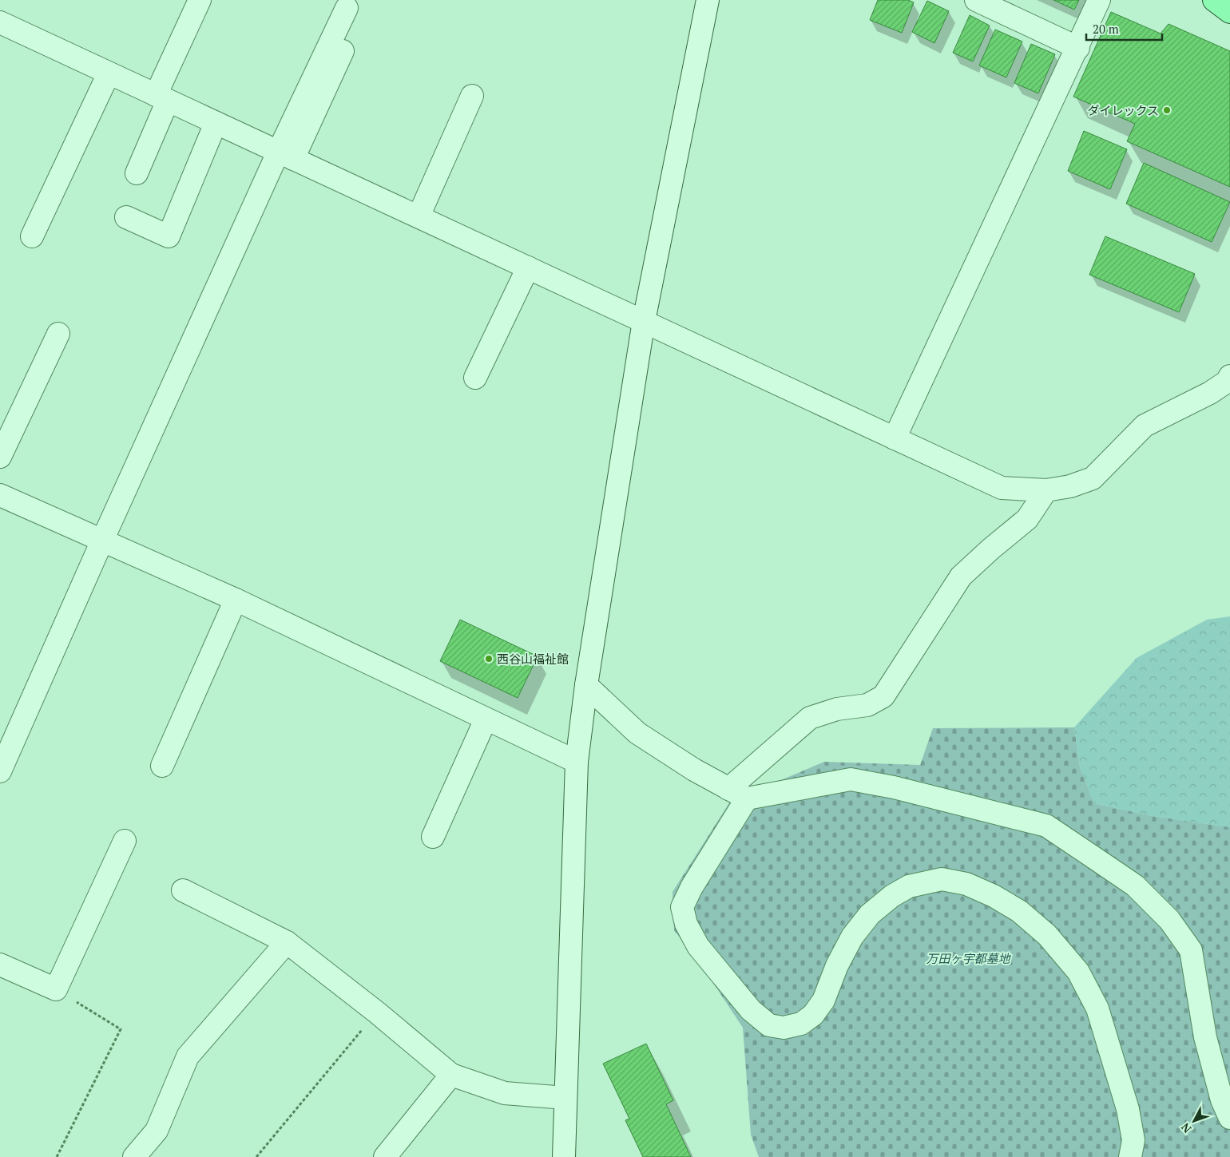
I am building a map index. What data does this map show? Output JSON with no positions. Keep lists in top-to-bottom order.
{
  "parks": ["万田ヶ宇都墓地"],
  "places": ["ダイレックス", "西谷山福祉館"],
  "scale_bar": "20 m",
  "north": "bottom left"
}
